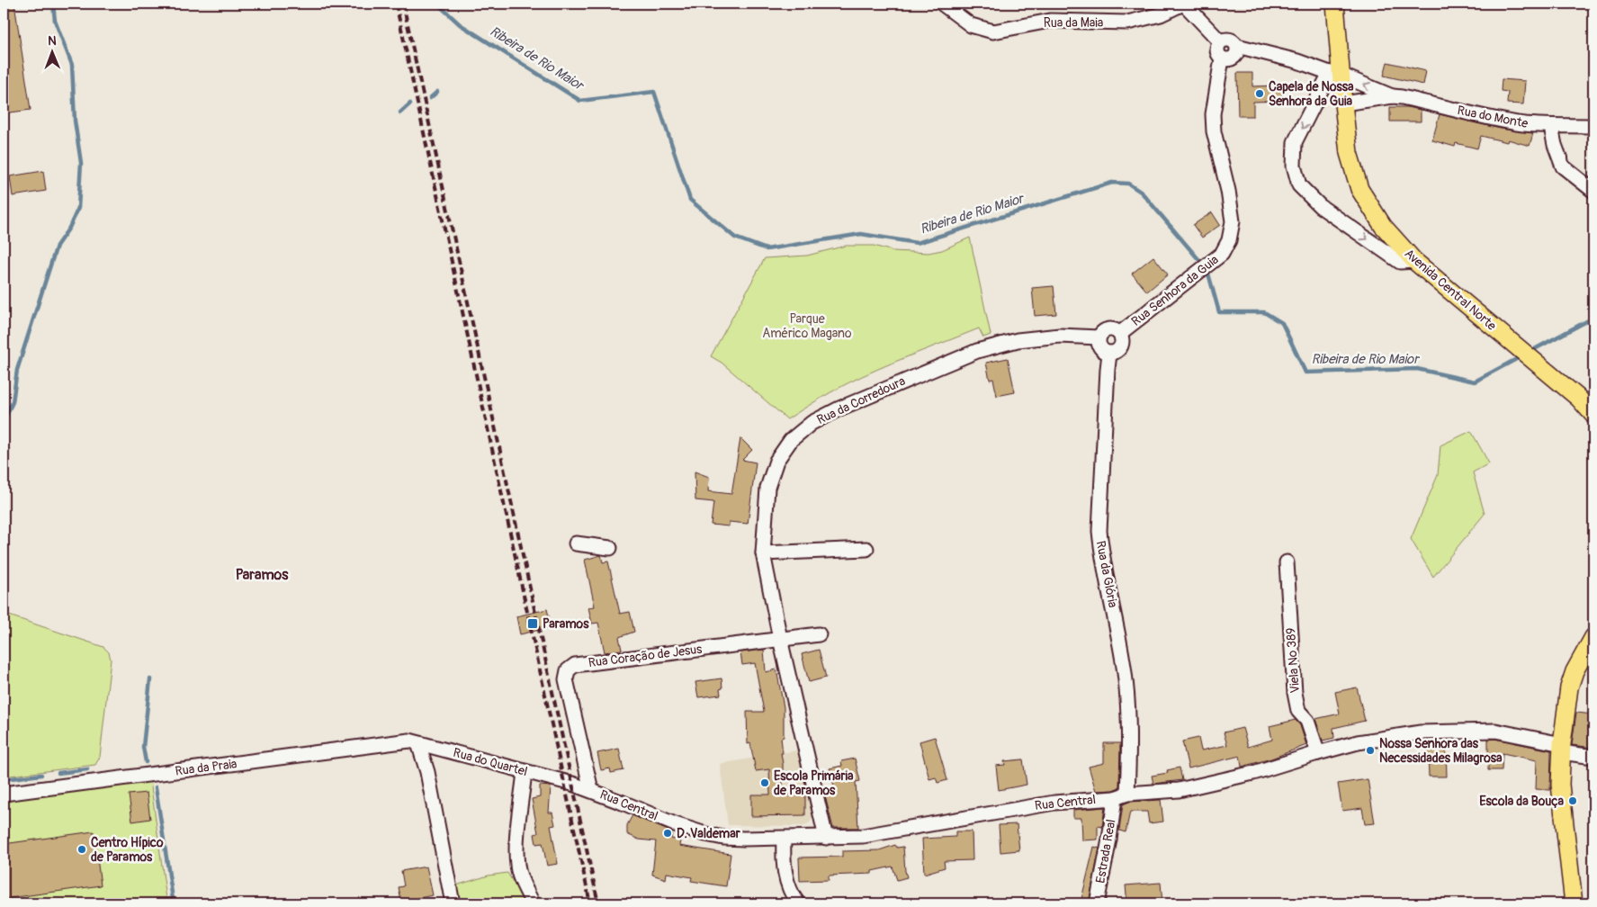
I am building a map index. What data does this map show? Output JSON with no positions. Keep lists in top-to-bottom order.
{
  "streets": {
    "main road": ["Avenida Central Norte"],
    "street": [
      "Rua da Maia",
      "Rua do Monte",
      "Rua Senhora da Guia",
      "Rua da Corredoura",
      "Rua da Glória",
      "Rua Coração de Jesus",
      "Viela Nº 389",
      "Rua do Quartel",
      "Rua da Praia",
      "Rua Central",
      "Estrada Real"
    ]
  },
  "crossings": [
    ["Rua do Monte", "Avenida Central Norte"],
    ["Rua Senhora da Guia", "Rua da Corredoura"],
    ["Rua Senhora da Guia", "Rua da Glória"],
    ["Rua da Corredoura", "Rua da Glória"],
    ["Rua da Corredoura", "Rua Coração de Jesus"],
    ["Rua da Corredoura", "Rua Central"],
    ["Rua da Glória", "Rua Central"],
    ["Rua da Glória", "Estrada Real"],
    ["Rua Coração de Jesus", "Rua Central"],
    ["Viela Nº 389", "Rua Central"],
    ["Rua do Quartel", "Rua da Praia"],
    ["Rua do Quartel", "Rua Central"],
    ["Rua Central", "Estrada Real"]
  ],
  "districts": ["Paramos"],
  "water": ["Ribeira de Rio Maior"],
  "parks": ["Parque Américo Magano"],
  "places": {
    "other": [
      "Capela de Nossa Senhora da Guia",
      "Nossa Senhora das Necessidades Milagrosa",
      "Escola Primária de Paramos",
      "Escola da Bouça",
      "D. Valdemar",
      "Centro Hípico de Paramos"
    ],
    "transit": ["Paramos"]
  },
  "north": "top"
}
